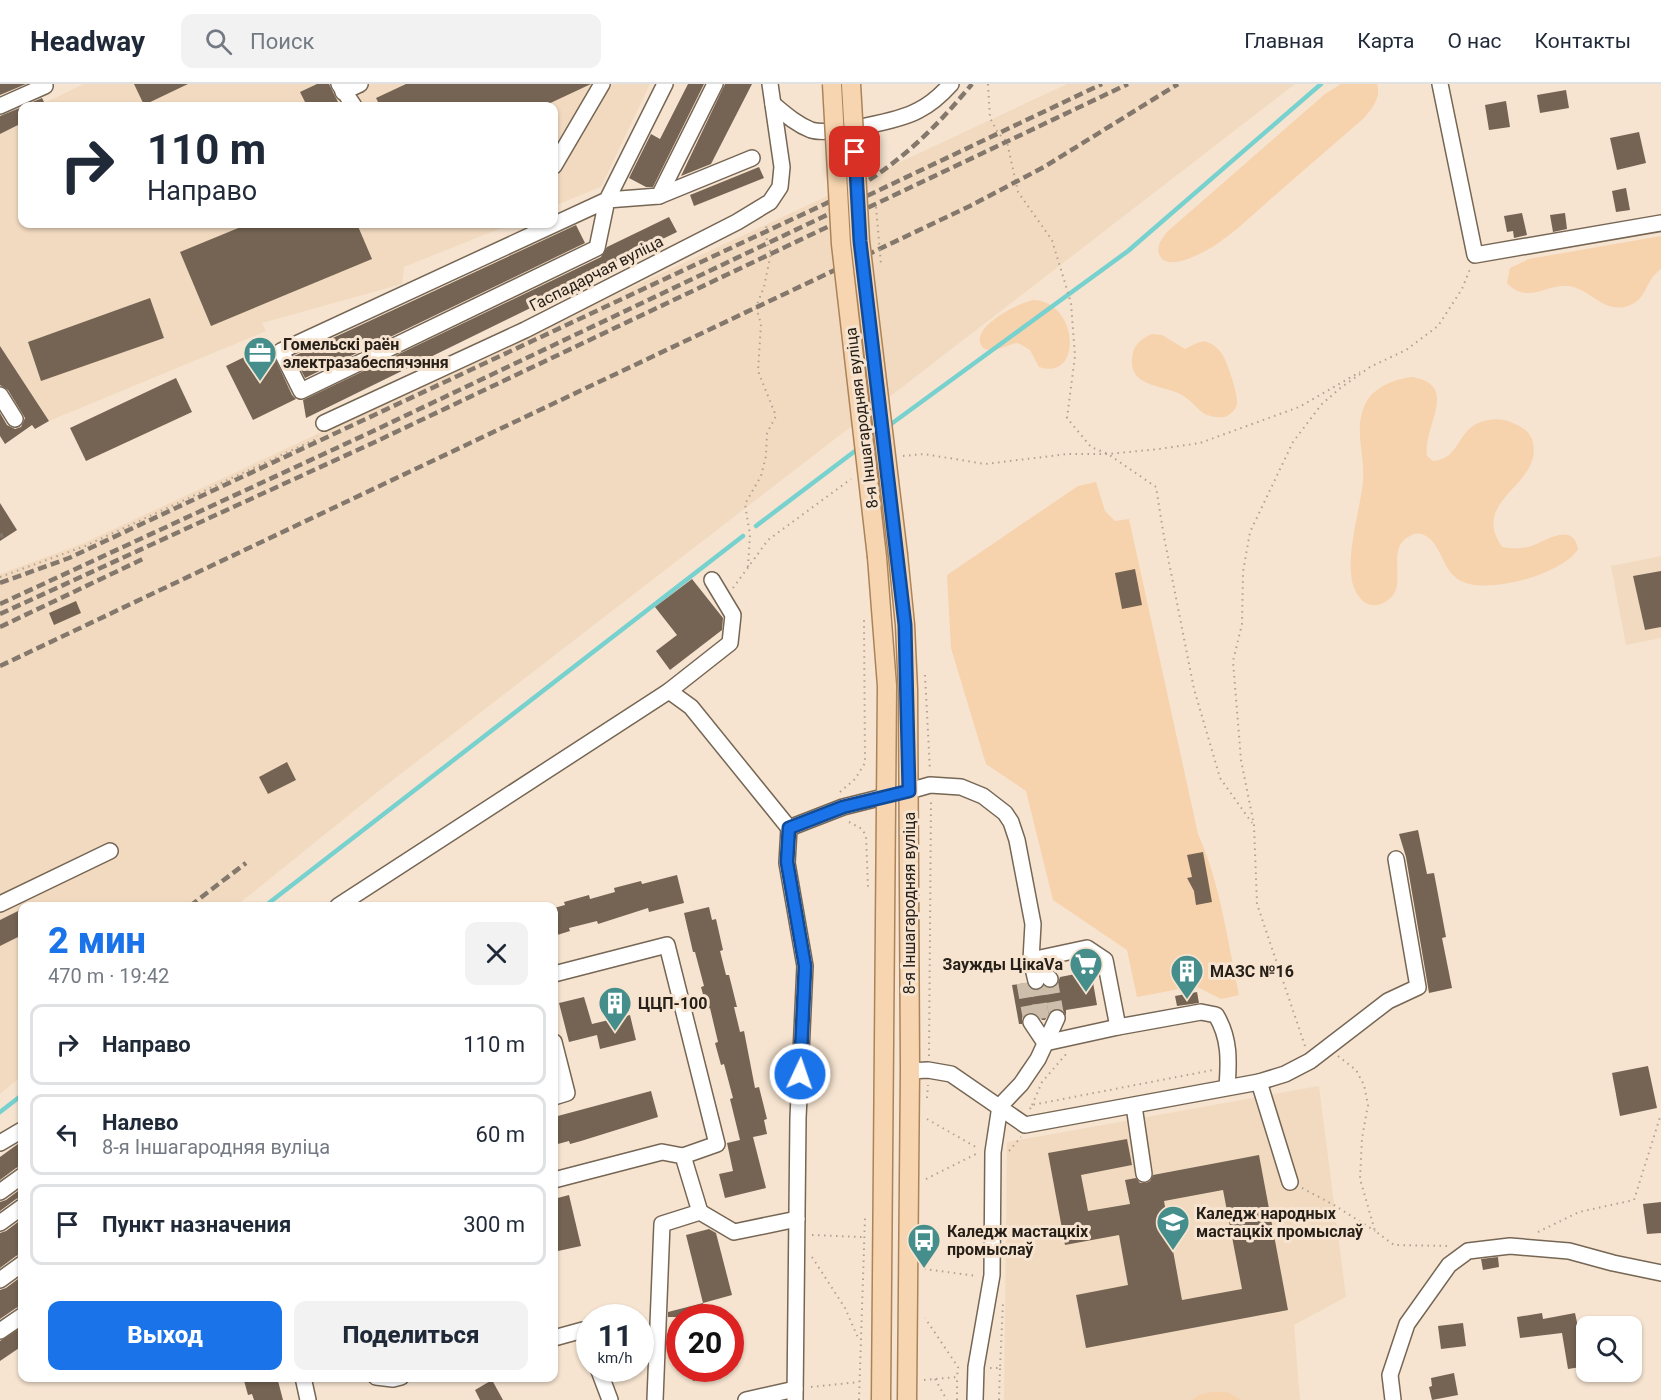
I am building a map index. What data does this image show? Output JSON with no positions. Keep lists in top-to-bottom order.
{
  "streets": {
    "main road": ["8-я Іншагародняя вуліца"],
    "street": ["Гаспадарчая вуліца"]
  },
  "places": {
    "office": ["Гомельскі раён электразабеспячэння"],
    "supermarket": ["Заужды ЦікаVа"],
    "building": ["МАЗС №16", "ЦЦП-100"],
    "school or university": ["Каледж народных мастацкіх промыслаў"],
    "bus stop": ["Каледж мастацкіх промыслаў"]
  },
  "page": {
    "header": "Headway",
    "search": "Поиск",
    "nav": [
      "Главная",
      "Карта",
      "О нас",
      "Контакты"
    ],
    "turn": ["110 m", "Направо"],
    "heading": ["2 мин", "470 m · 19:42"],
    "list": [
      {
        "name": "Направо",
        "value": "110 m"
      },
      {
        "name": "Налево",
        "note": "8-я Іншагародняя вуліца",
        "value": "60 m"
      },
      {
        "name": "Пункт назначения",
        "value": "300 m"
      }
    ],
    "buttons": ["Выход", "Поделиться"],
    "speed": "11 km/h",
    "limit": "20"
  }
}
